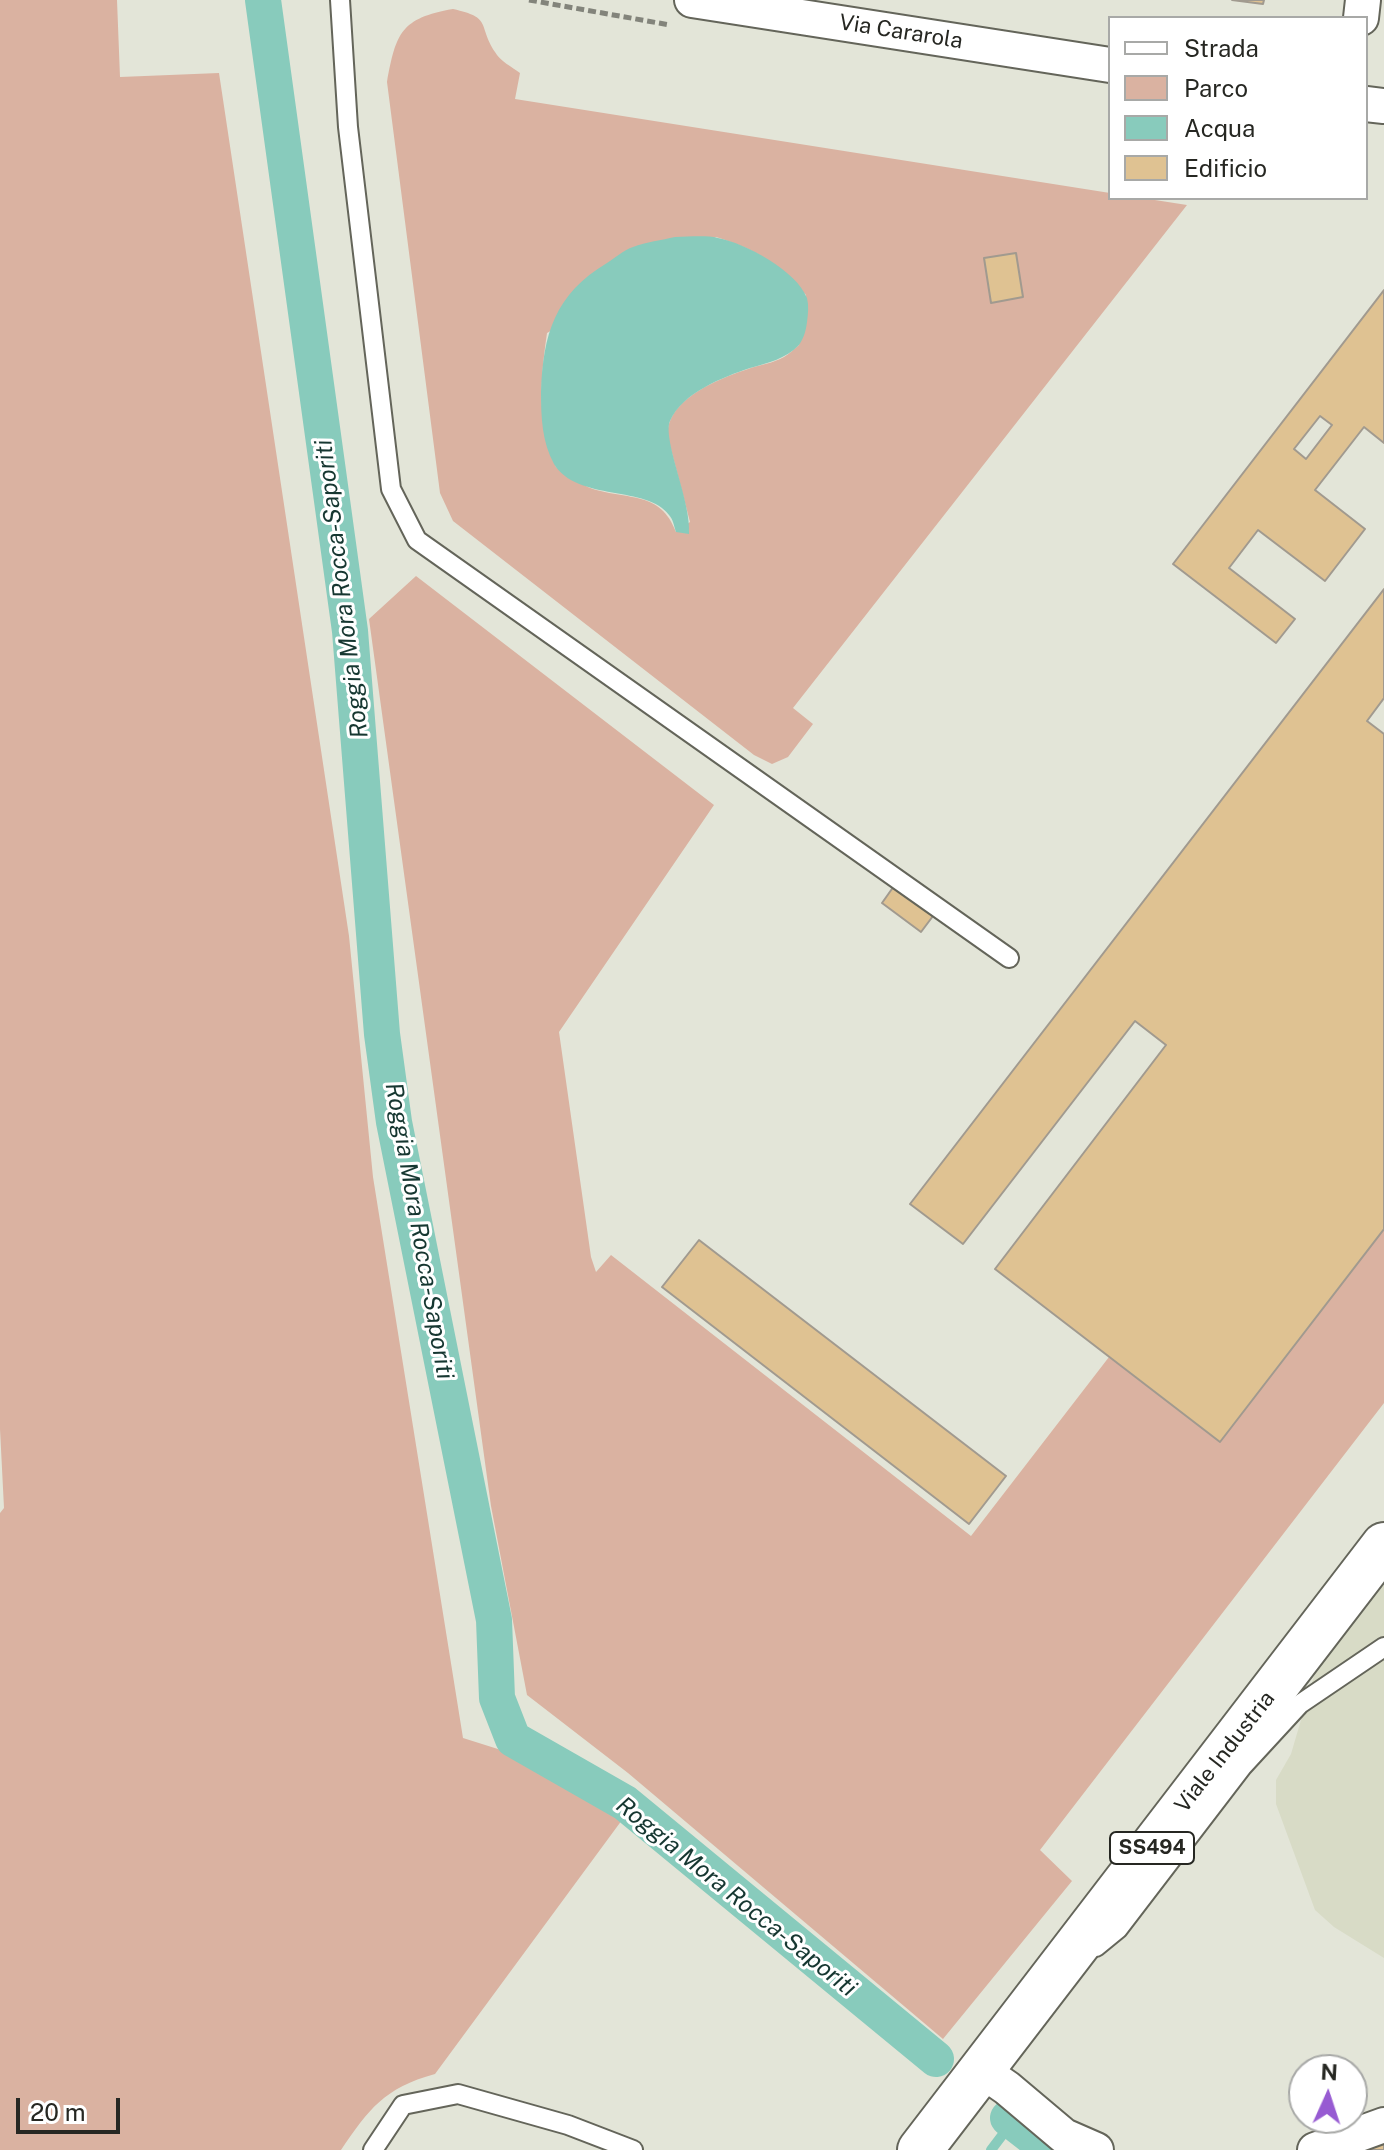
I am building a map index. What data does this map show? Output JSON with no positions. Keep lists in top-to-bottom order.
{
  "streets": {
    "main road": ["Viale Industria", "SS494"],
    "street": ["Via Cararola"]
  },
  "water": ["Roggia Mora Rocca-Saporiti"],
  "legend": [
    "Strada",
    "Parco",
    "Acqua",
    "Edificio"
  ],
  "scale_bar": "20 m",
  "north": "top"
}
